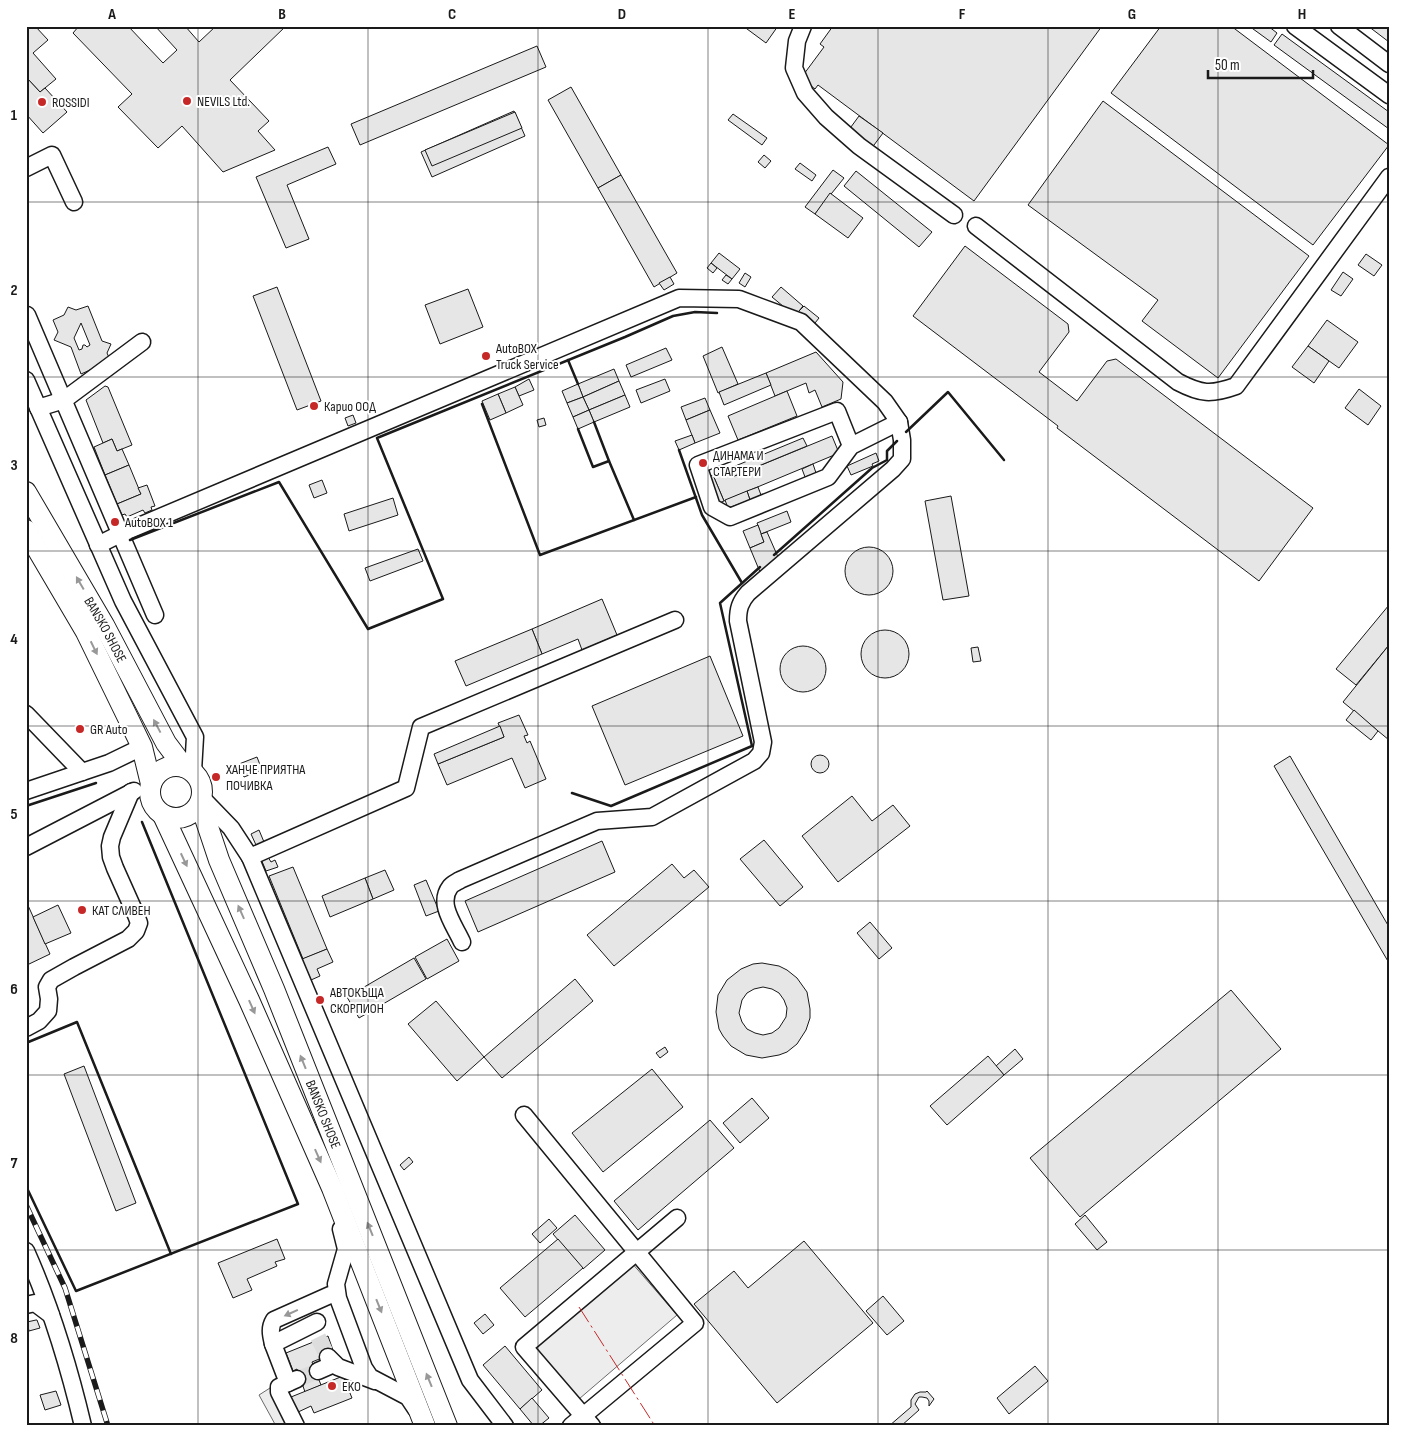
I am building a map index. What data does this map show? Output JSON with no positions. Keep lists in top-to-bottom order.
{
  "streets": {
    "main road": ["BANSKO SHOSE"]
  },
  "places": [
    "NEVILS Ltd.",
    "ROSSIDI",
    "AutoBOX Truck Service",
    "Карио ООД",
    "ДИНАМА И СТАРТЕРИ",
    "AutoBOX 1",
    "GR Auto",
    "ХАНЧЕ ПРИЯТНА ПОЧИВКА",
    "КАТ СЛИВЕН",
    "АВТОКЪЩА СКОРПИОН",
    "EKO"
  ],
  "scale_bar": "50 m",
  "grid": {
    "columns": [
      "A",
      "B",
      "C",
      "D",
      "E",
      "F",
      "G",
      "H"
    ],
    "rows": [
      "1",
      "2",
      "3",
      "4",
      "5",
      "6",
      "7",
      "8"
    ]
  }
}
